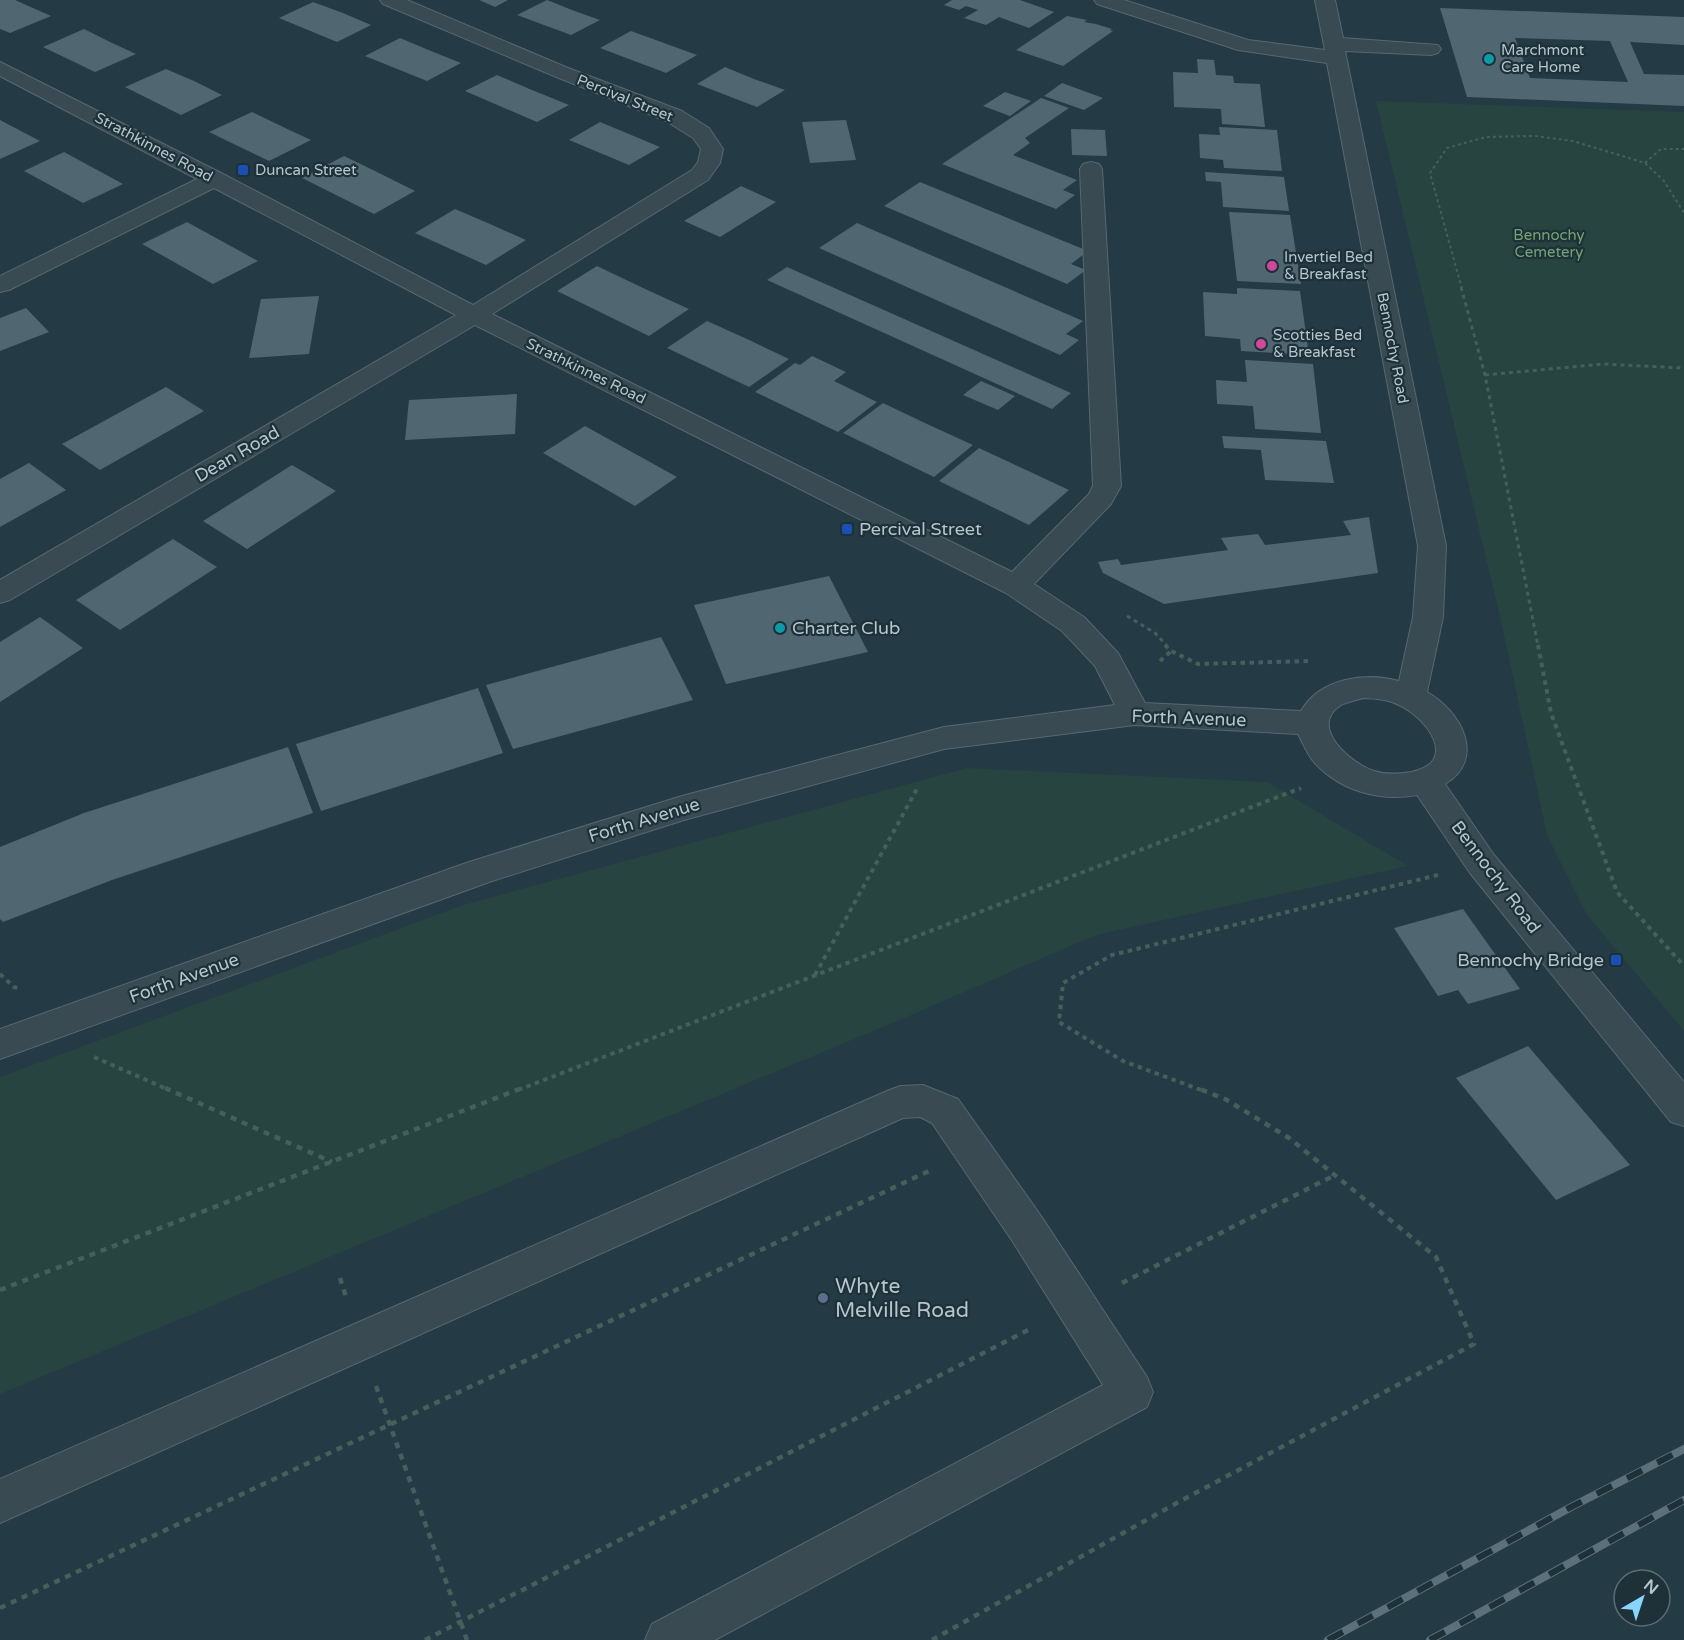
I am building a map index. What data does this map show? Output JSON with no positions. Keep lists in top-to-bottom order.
{
  "streets": {
    "street": [
      "Percival Street",
      "Strathkinnes Road",
      "Bennochy Road",
      "Dean Road",
      "Forth Avenue"
    ]
  },
  "crossings": [
    ["Percival Street", "Strathkinnes Road"],
    ["Percival Street", "Dean Road"],
    ["Strathkinnes Road", "Dean Road"],
    ["Strathkinnes Road", "Forth Avenue"],
    ["Bennochy Road", "Forth Avenue"]
  ],
  "parks": ["Bennochy Cemetery"],
  "places": {
    "other": [
      "Marchmont Care Home",
      "Invertiel Bed & Breakfast",
      "Scotties Bed & Breakfast",
      "Charter Club",
      "Whyte Melville Road"
    ],
    "transit": ["Duncan Street", "Percival Street", "Bennochy Bridge"]
  },
  "north": "top right"
}
